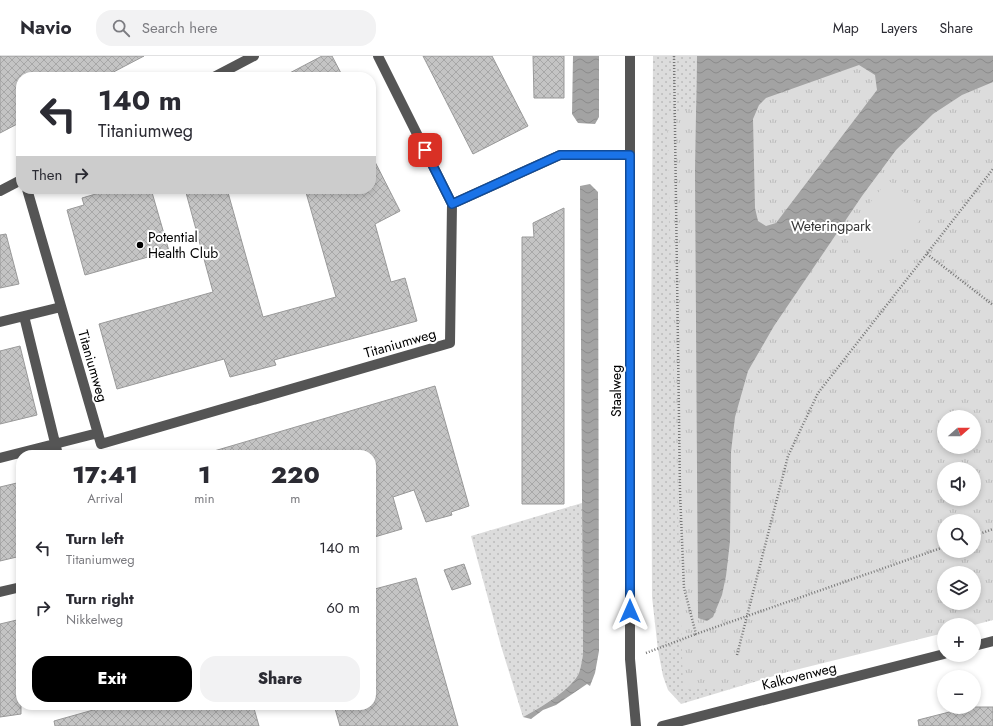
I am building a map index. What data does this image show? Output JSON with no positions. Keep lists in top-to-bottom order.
{
  "streets": {
    "street": ["Titaniumweg", "Staalweg", "Kalkovenweg"]
  },
  "parks": ["Weteringpark"],
  "places": ["Potential Health Club"],
  "north": "right",
  "page": {
    "header": "Navio",
    "search": "Search here",
    "nav": ["Map", "Layers", "Share"],
    "turn": ["140 m", "Titaniumweg"],
    "then": "Then",
    "map_buttons": ["+", "−"],
    "eta": [
      "17:41",
      "Arrival",
      "1",
      "min",
      "220",
      "m"
    ],
    "list": [
      {
        "name": "Turn left",
        "note": "Titaniumweg",
        "value": "140 m"
      },
      {
        "name": "Turn right",
        "note": "Nikkelweg",
        "value": "60 m"
      }
    ],
    "buttons": ["Exit", "Share"]
  }
}
